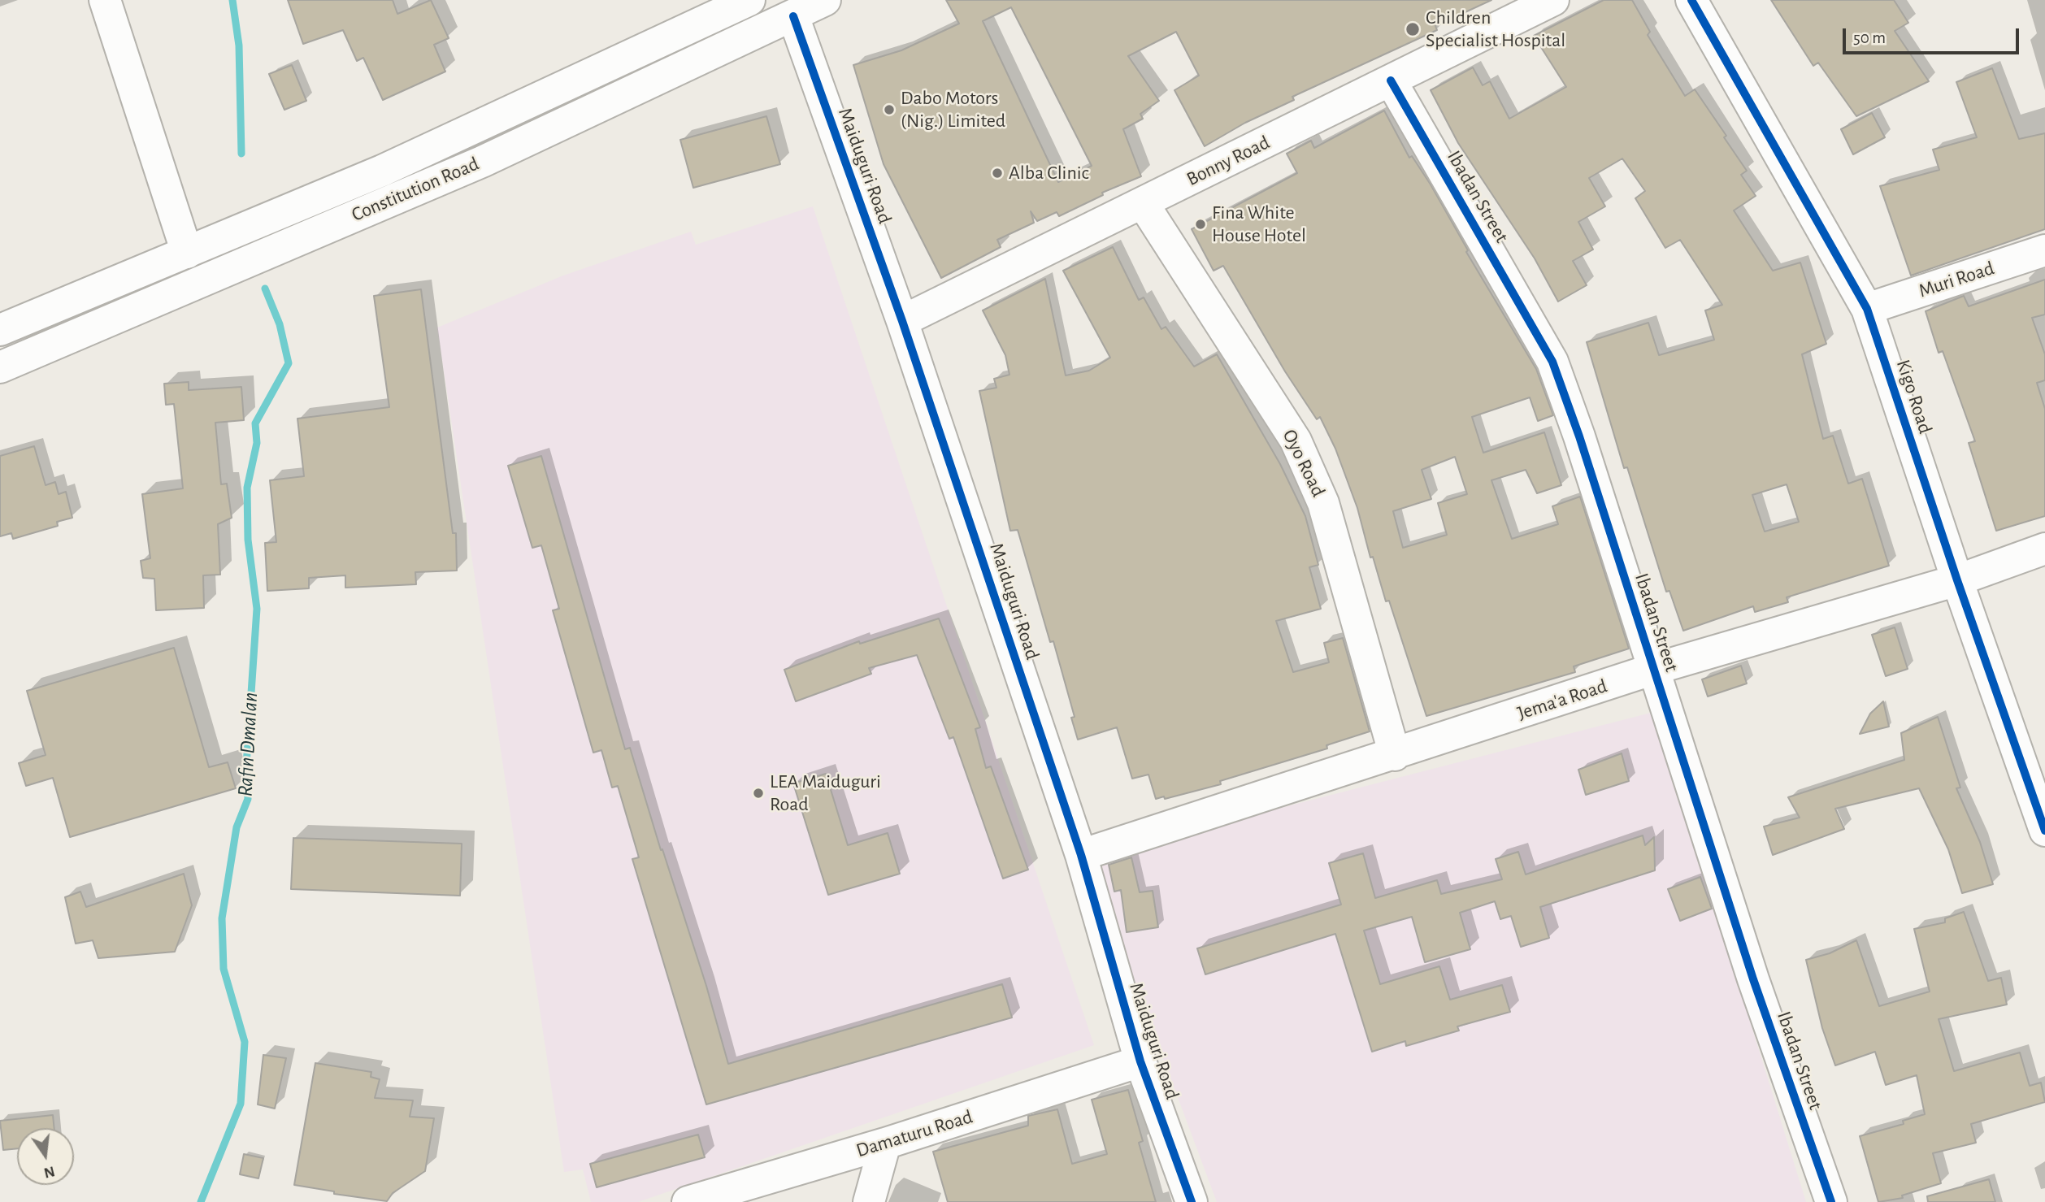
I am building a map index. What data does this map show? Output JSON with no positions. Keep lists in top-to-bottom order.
{
  "streets": {
    "street": [
      "Bonny Road",
      "Maiduguri Road",
      "Constitution Road",
      "Ibadan Street",
      "Muri Road",
      "Kigo Road",
      "Oyo Road",
      "Jema'a Road",
      "Damaturu Road"
    ]
  },
  "crossings": [
    ["Bonny Road", "Maiduguri Road"],
    ["Bonny Road", "Ibadan Street"],
    ["Bonny Road", "Oyo Road"],
    ["Maiduguri Road", "Constitution Road"],
    ["Maiduguri Road", "Jema'a Road"],
    ["Maiduguri Road", "Damaturu Road"],
    ["Ibadan Street", "Jema'a Road"],
    ["Muri Road", "Kigo Road"],
    ["Kigo Road", "Jema'a Road"],
    ["Oyo Road", "Jema'a Road"]
  ],
  "water": ["Rafin Dmalan"],
  "places": [
    "Children Specialist Hospital",
    "Dabo Motors (Nig.) Limited",
    "Alba Clinic",
    "Fina White House Hotel",
    "LEA Maiduguri Road"
  ],
  "scale_bar": "50 m",
  "north": "bottom"
}
